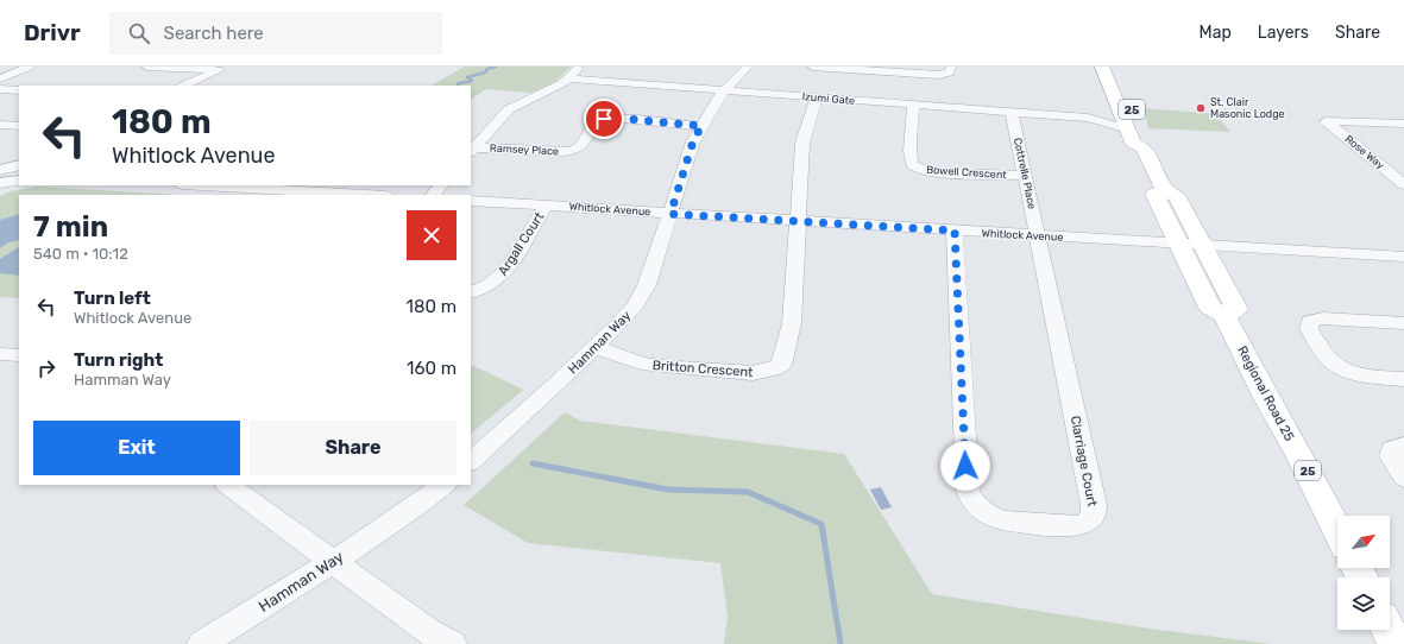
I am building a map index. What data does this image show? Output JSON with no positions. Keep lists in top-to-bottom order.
{
  "streets": {
    "main road": ["25", "Regional Road 25"],
    "street": [
      "Izumi Gate",
      "Ramsey Place",
      "Rose Way",
      "Bowell Crescent",
      "Cottrelle Place",
      "Whitlock Avenue",
      "Argall Court",
      "Hamman Way",
      "Britton Crescent",
      "Clarriage Court"
    ]
  },
  "crossings": [
    ["Izumi Gate", "25"],
    ["Izumi Gate", "Bowell Crescent"],
    ["Izumi Gate", "Cottrelle Place"],
    ["Izumi Gate", "Hamman Way"],
    ["25", "Whitlock Avenue"],
    ["25", "Regional Road 25"],
    ["Ramsey Place", "Hamman Way"],
    ["Bowell Crescent", "Cottrelle Place"],
    ["Cottrelle Place", "Whitlock Avenue"],
    ["Cottrelle Place", "Clarriage Court"],
    ["Whitlock Avenue", "Argall Court"],
    ["Whitlock Avenue", "Hamman Way"],
    ["Whitlock Avenue", "Britton Crescent"],
    ["Whitlock Avenue", "Regional Road 25"],
    ["Whitlock Avenue", "Clarriage Court"],
    ["Hamman Way", "Britton Crescent"]
  ],
  "places": ["St. Clair Masonic Lodge"],
  "north": "top right",
  "page": {
    "header": "Drivr",
    "search": "Search here",
    "nav": ["Map", "Layers", "Share"],
    "turn": ["180 m", "Whitlock Avenue"],
    "heading": ["7 min", "540 m · 10:12"],
    "list": [
      {
        "name": "Turn left",
        "note": "Whitlock Avenue",
        "value": "180 m"
      },
      {
        "name": "Turn right",
        "note": "Hamman Way",
        "value": "160 m"
      }
    ],
    "buttons": ["Exit", "Share"]
  }
}
